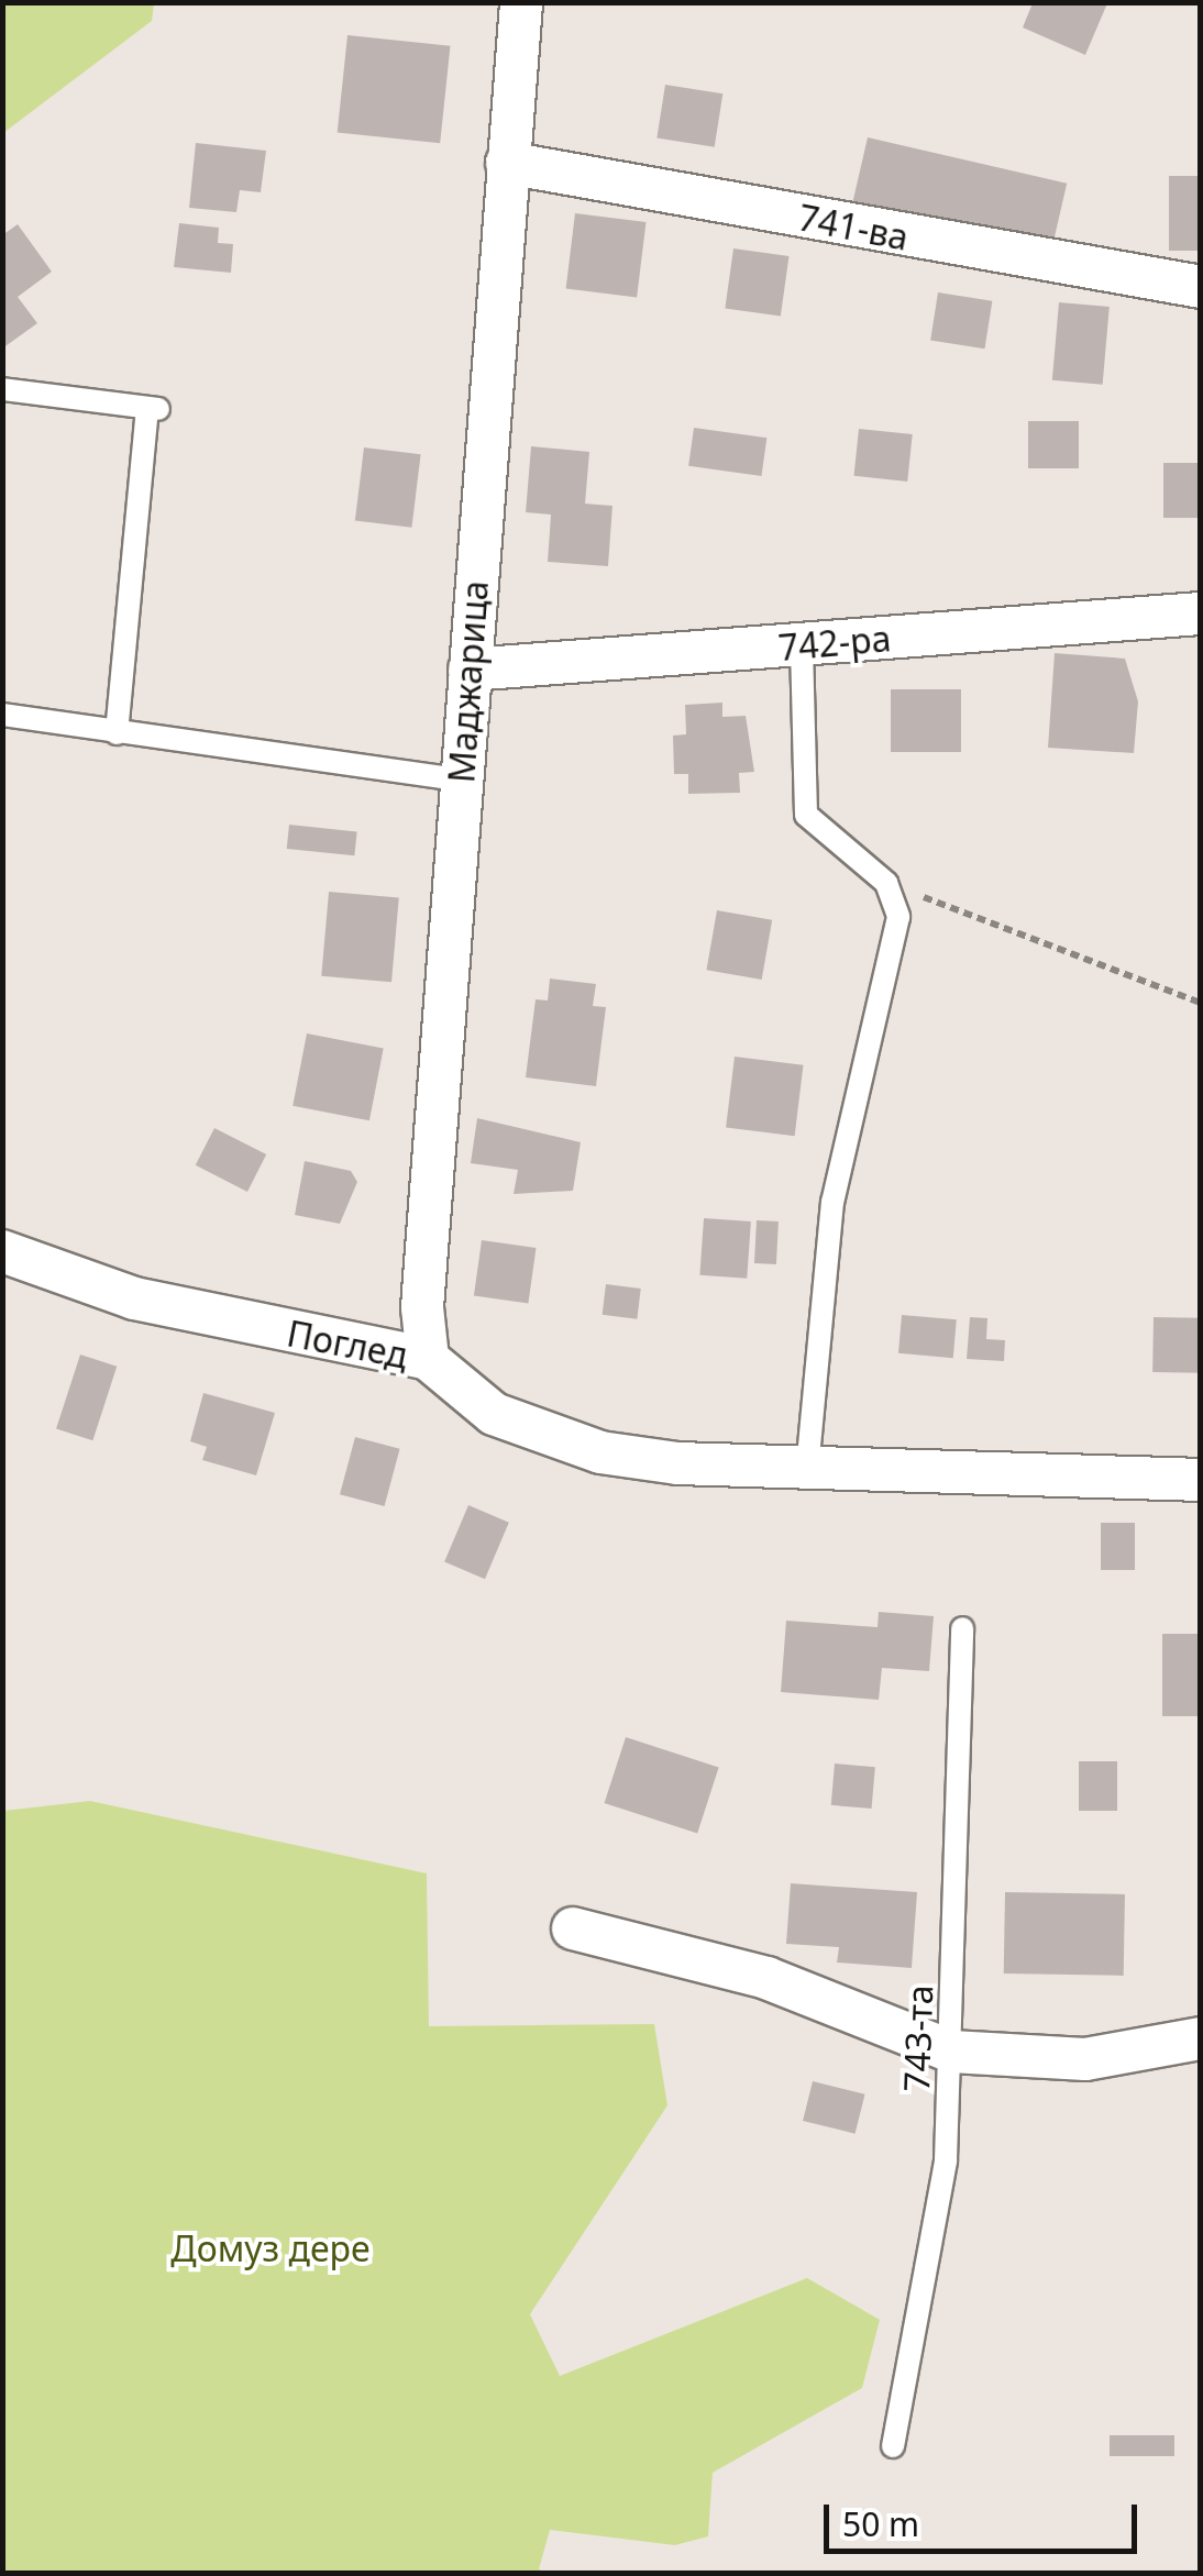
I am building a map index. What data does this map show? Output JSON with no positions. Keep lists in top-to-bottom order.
{
  "streets": {
    "street": [
      "741-ва",
      "742-ра",
      "Маджарица",
      "Поглед"
    ],
    "lane": ["743-та"]
  },
  "crossings": [
    ["741-ва", "Маджарица"],
    ["742-ра", "Маджарица"],
    ["Маджарица", "Поглед"]
  ],
  "parks": ["Домуз дере"],
  "scale_bar": "50 m"
}
